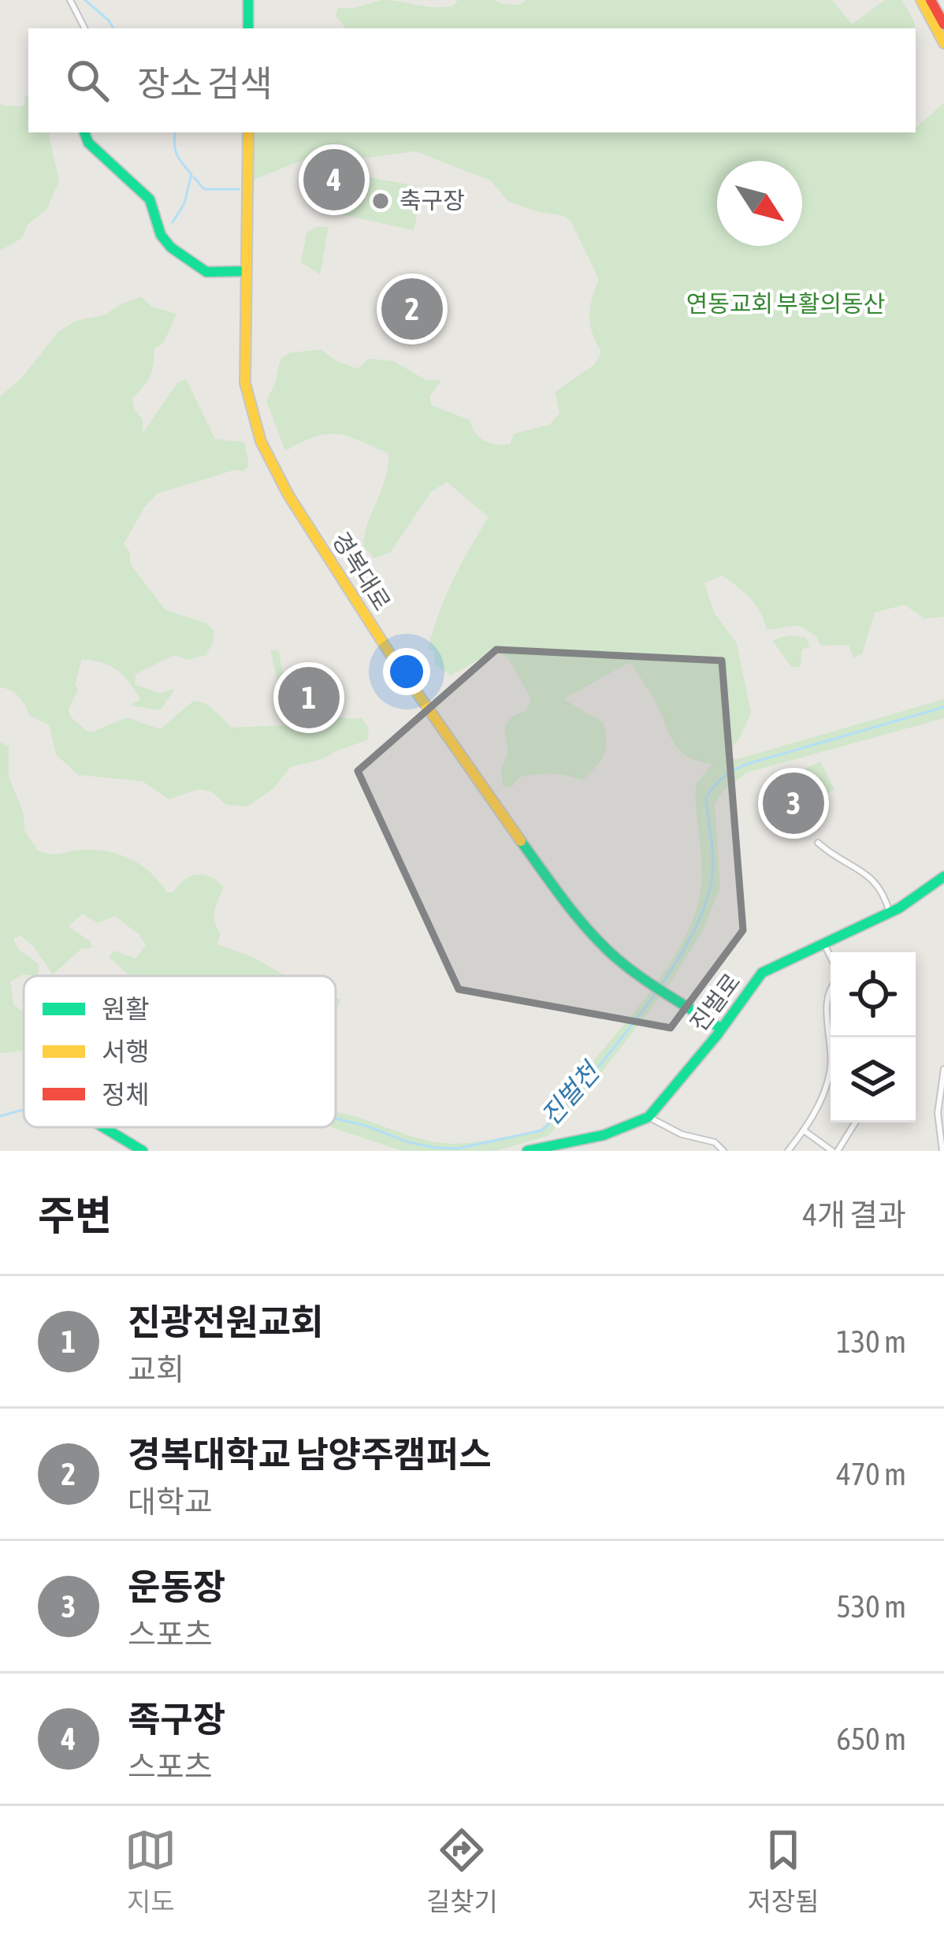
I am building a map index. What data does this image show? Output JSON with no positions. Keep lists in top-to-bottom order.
{
  "streets": {
    "main road": ["경복대로", "진벌로"]
  },
  "crossings": [
    ["경복대로", "진벌로"]
  ],
  "water": ["진벌천"],
  "parks": ["연동교회 부활의동산"],
  "places": ["축구장"],
  "legend": ["원활", "서행", "정체"],
  "north": "bottom right",
  "page": {
    "search": "장소 검색",
    "pins": [
      "4",
      "2",
      "1",
      "3"
    ],
    "heading": ["주변", "4개 결과"],
    "list": [
      {
        "mark": "1",
        "name": "진광전원교회",
        "note": "교회",
        "value": "130 m"
      },
      {
        "mark": "2",
        "name": "경복대학교 남양주캠퍼스",
        "note": "대학교",
        "value": "470 m"
      },
      {
        "mark": "3",
        "name": "운동장",
        "note": "스포츠",
        "value": "530 m"
      },
      {
        "mark": "4",
        "name": "족구장",
        "note": "스포츠",
        "value": "650 m"
      }
    ],
    "nav": ["지도", "길찾기", "저장됨"]
  }
}
